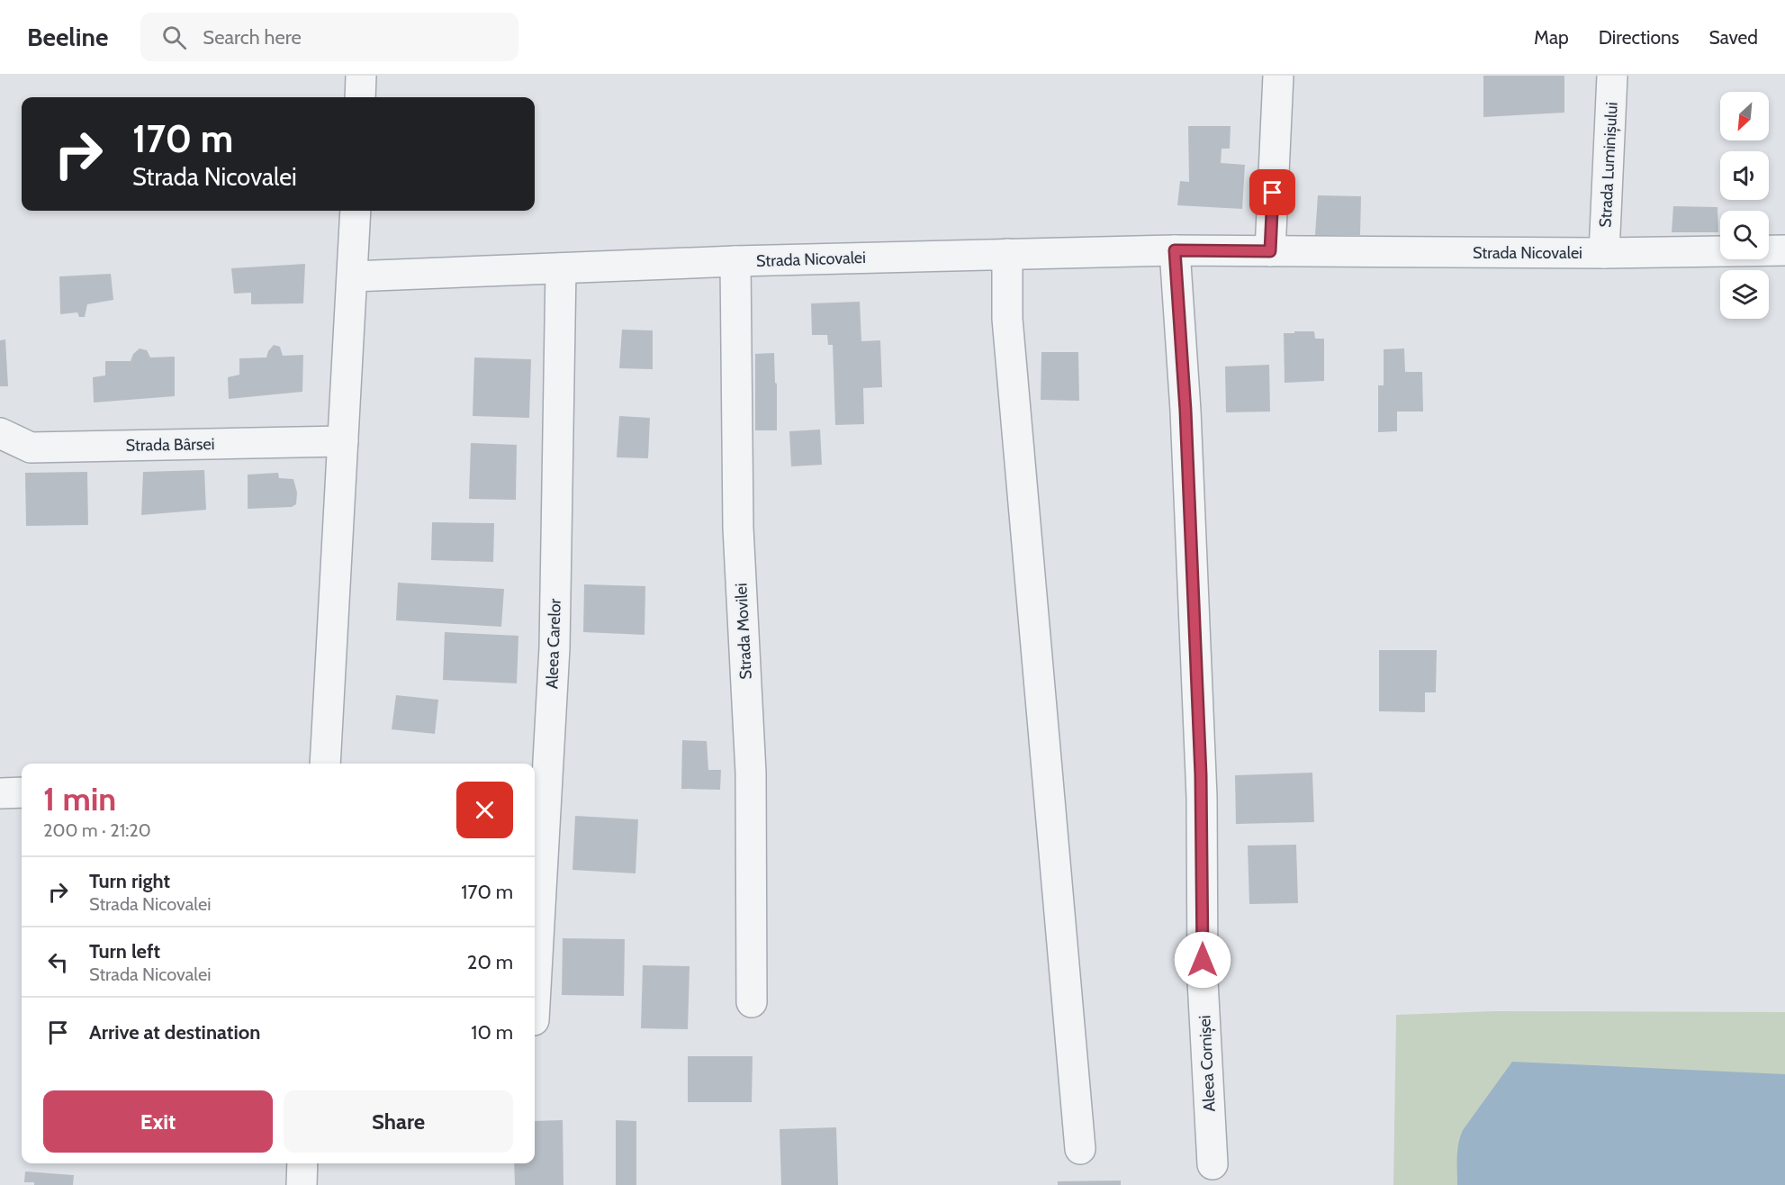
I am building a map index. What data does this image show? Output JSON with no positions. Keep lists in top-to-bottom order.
{
  "streets": {
    "street": [
      "Strada Luminișului",
      "Strada Nicovalei",
      "Strada Bârsei",
      "Strada Movilei",
      "Aleea Carelor",
      "Aleea Cornișei"
    ]
  },
  "crossings": [
    ["Strada Luminișului", "Strada Nicovalei"],
    ["Strada Nicovalei", "Strada Movilei"],
    ["Strada Nicovalei", "Aleea Carelor"],
    ["Strada Nicovalei", "Aleea Cornișei"]
  ],
  "north": "bottom left",
  "page": {
    "header": "Beeline",
    "search": "Search here",
    "nav": ["Map", "Directions", "Saved"],
    "turn": ["170 m", "Strada Nicovalei"],
    "heading": ["1 min", "200 m · 21:20"],
    "list": [
      {
        "name": "Turn right",
        "note": "Strada Nicovalei",
        "value": "170 m"
      },
      {
        "name": "Turn left",
        "note": "Strada Nicovalei",
        "value": "20 m"
      },
      {
        "name": "Arrive at destination",
        "value": "10 m"
      }
    ],
    "buttons": ["Exit", "Share"]
  }
}
